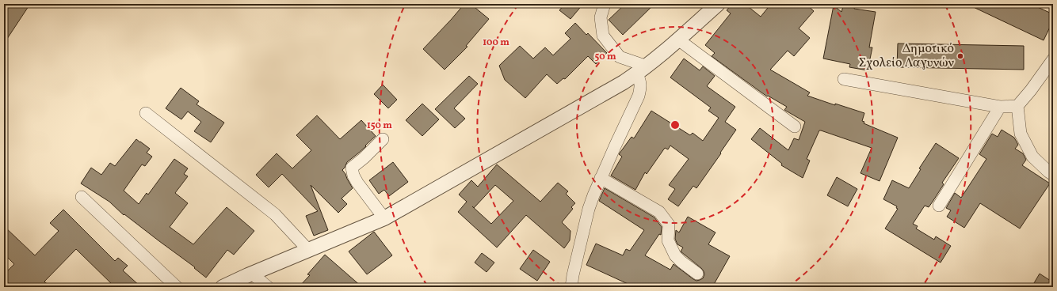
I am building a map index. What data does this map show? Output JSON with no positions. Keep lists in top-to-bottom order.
{
  "places": ["Δημοτικό Σχολείο Λαγυνών"],
  "rings": ["100 m", "50 m", "150 m"]
}
